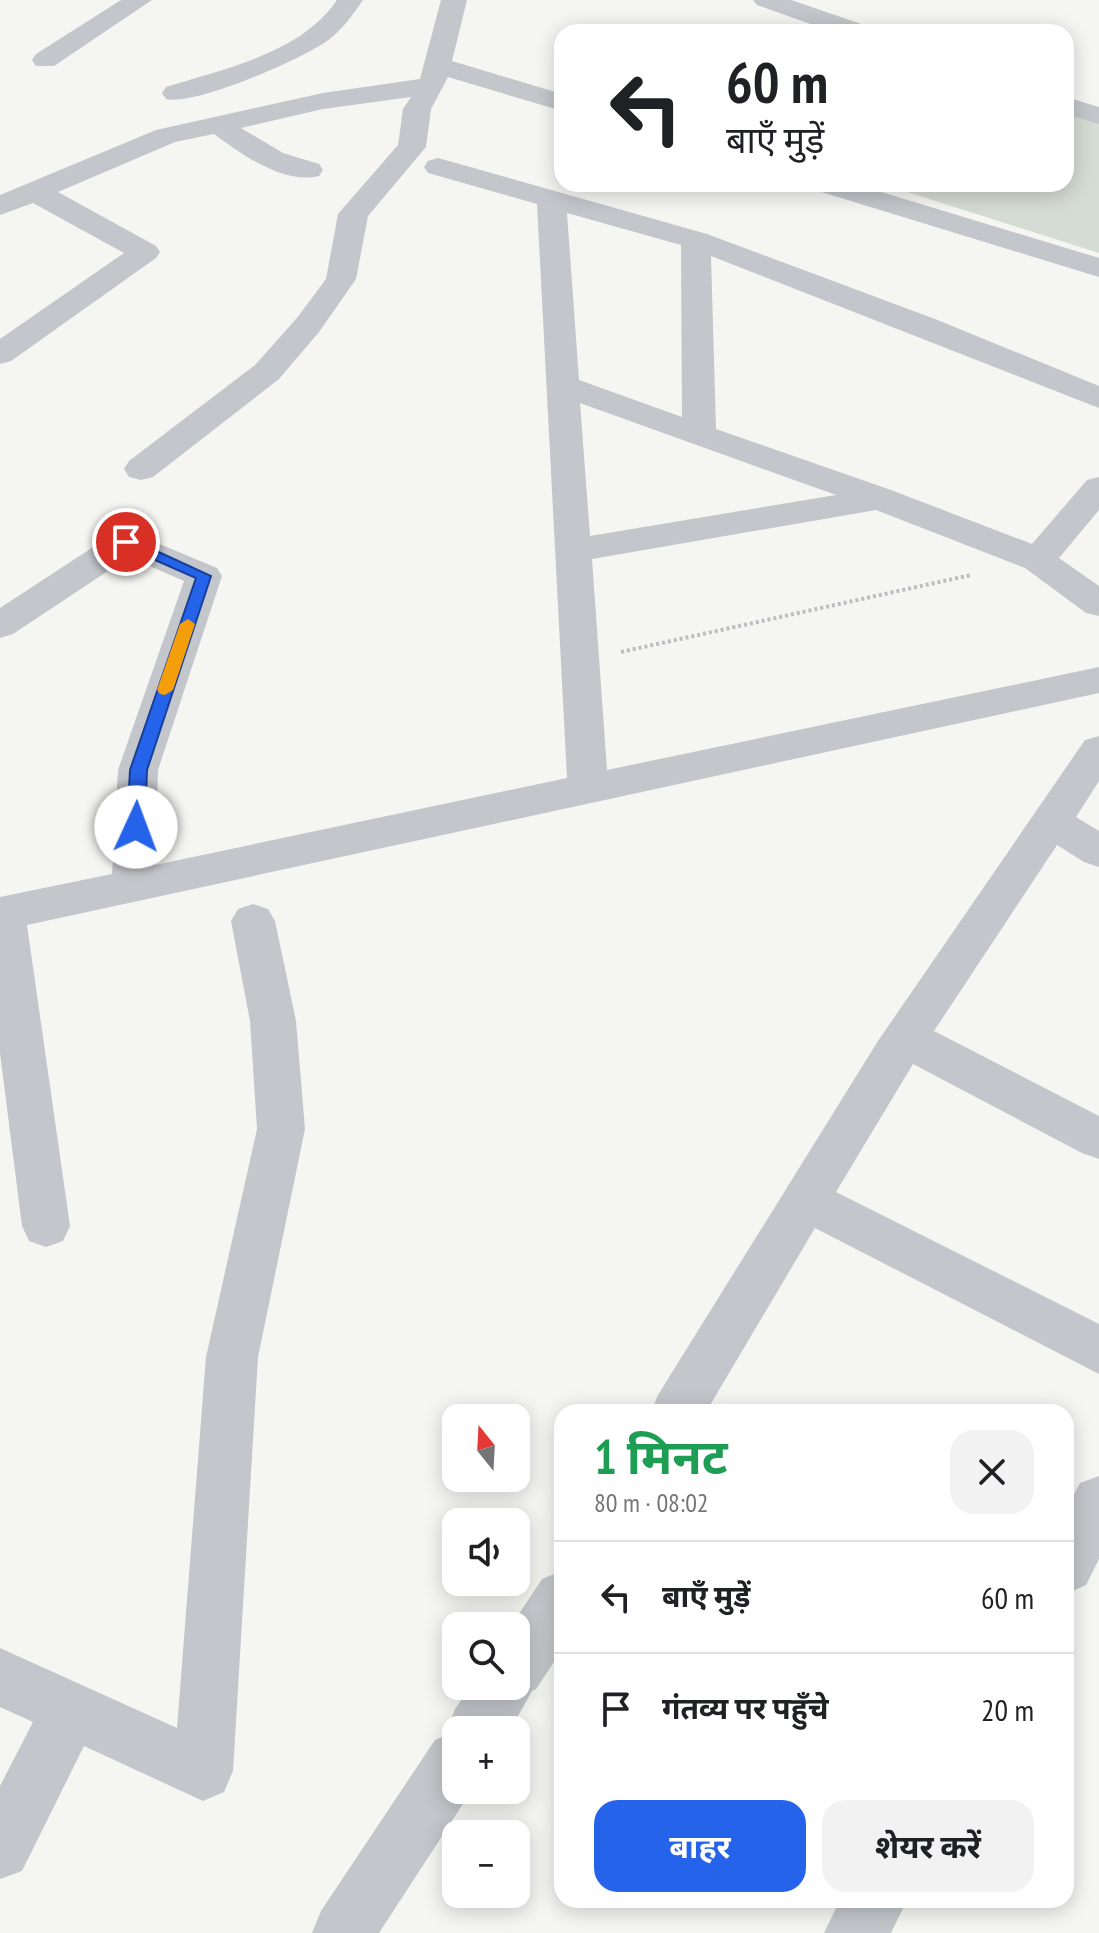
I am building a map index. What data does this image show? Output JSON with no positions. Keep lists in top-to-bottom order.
{
  "north": "top",
  "page": {
    "turn": ["60 m", "बाएँ मुड़ें"],
    "map_buttons": ["+", "−"],
    "heading": ["1 मिनट", "80 m · 08:02"],
    "list": [
      {
        "name": "बाएँ मुड़ें",
        "value": "60 m"
      },
      {
        "name": "गंतव्य पर पहुँचे",
        "value": "20 m"
      }
    ],
    "buttons": ["बाहर", "शेयर करें"]
  }
}
